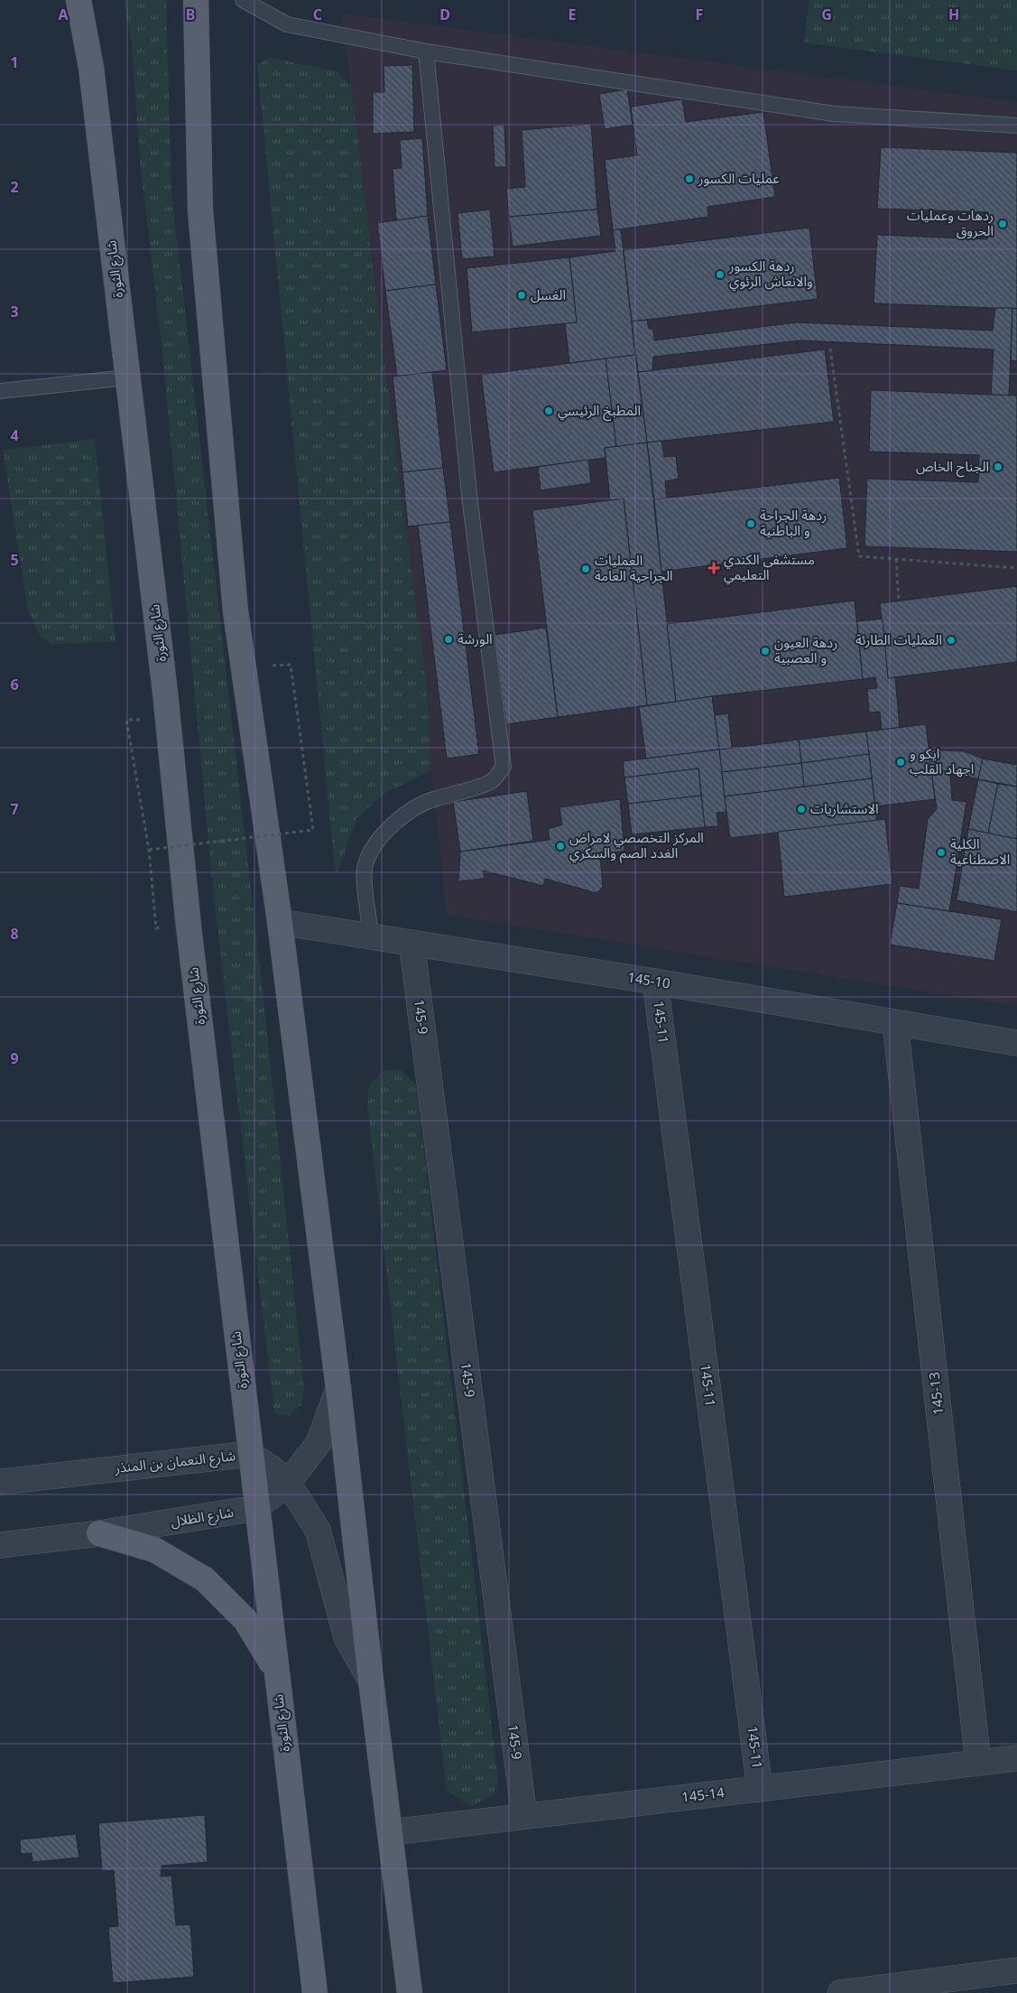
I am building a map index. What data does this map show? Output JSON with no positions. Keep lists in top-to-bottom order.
{
  "streets": {
    "main road": ["شارع الثورة"],
    "street": [
      "145-10",
      "145-9",
      "145-11",
      "145-13",
      "شارع النعمان بن المنذر",
      "شارع الظلال",
      "145-14"
    ]
  },
  "crossings": [
    ["شارع الثورة", "شارع النعمان بن المنذر"],
    ["شارع الثورة", "شارع الظلال"],
    ["145-10", "145-9"],
    ["145-10", "145-11"],
    ["145-10", "145-13"],
    ["145-9", "145-14"],
    ["145-11", "145-14"],
    ["145-13", "145-14"],
    ["شارع النعمان بن المنذر", "شارع الظلال"]
  ],
  "places": {
    "other": [
      "عمليات الكسور",
      "ردهات وعمليات الحروق",
      "ردهة الكسور والانعاش الرئوي",
      "الغسل",
      "المطبخ الرئيسي",
      "الجناح الخاص",
      "ردهة الجراحة و الباطنية",
      "العمليات الجراحية العامة",
      "الورشة",
      "العمليات الطارئة",
      "ردهة العيون و العصبية",
      "ايكو و اجهاد القلب",
      "الاستشاريات",
      "المركز التخصصي لامراض الغدد الصم والسكري",
      "الكلية الاصطناعية"
    ],
    "health": ["مستشفى الكندي التعليمي"]
  },
  "grid": {
    "columns": [
      "A",
      "B",
      "C",
      "D",
      "E",
      "F",
      "G",
      "H"
    ],
    "rows": [
      "1",
      "2",
      "3",
      "4",
      "5",
      "6",
      "7",
      "8",
      "9"
    ]
  }
}
